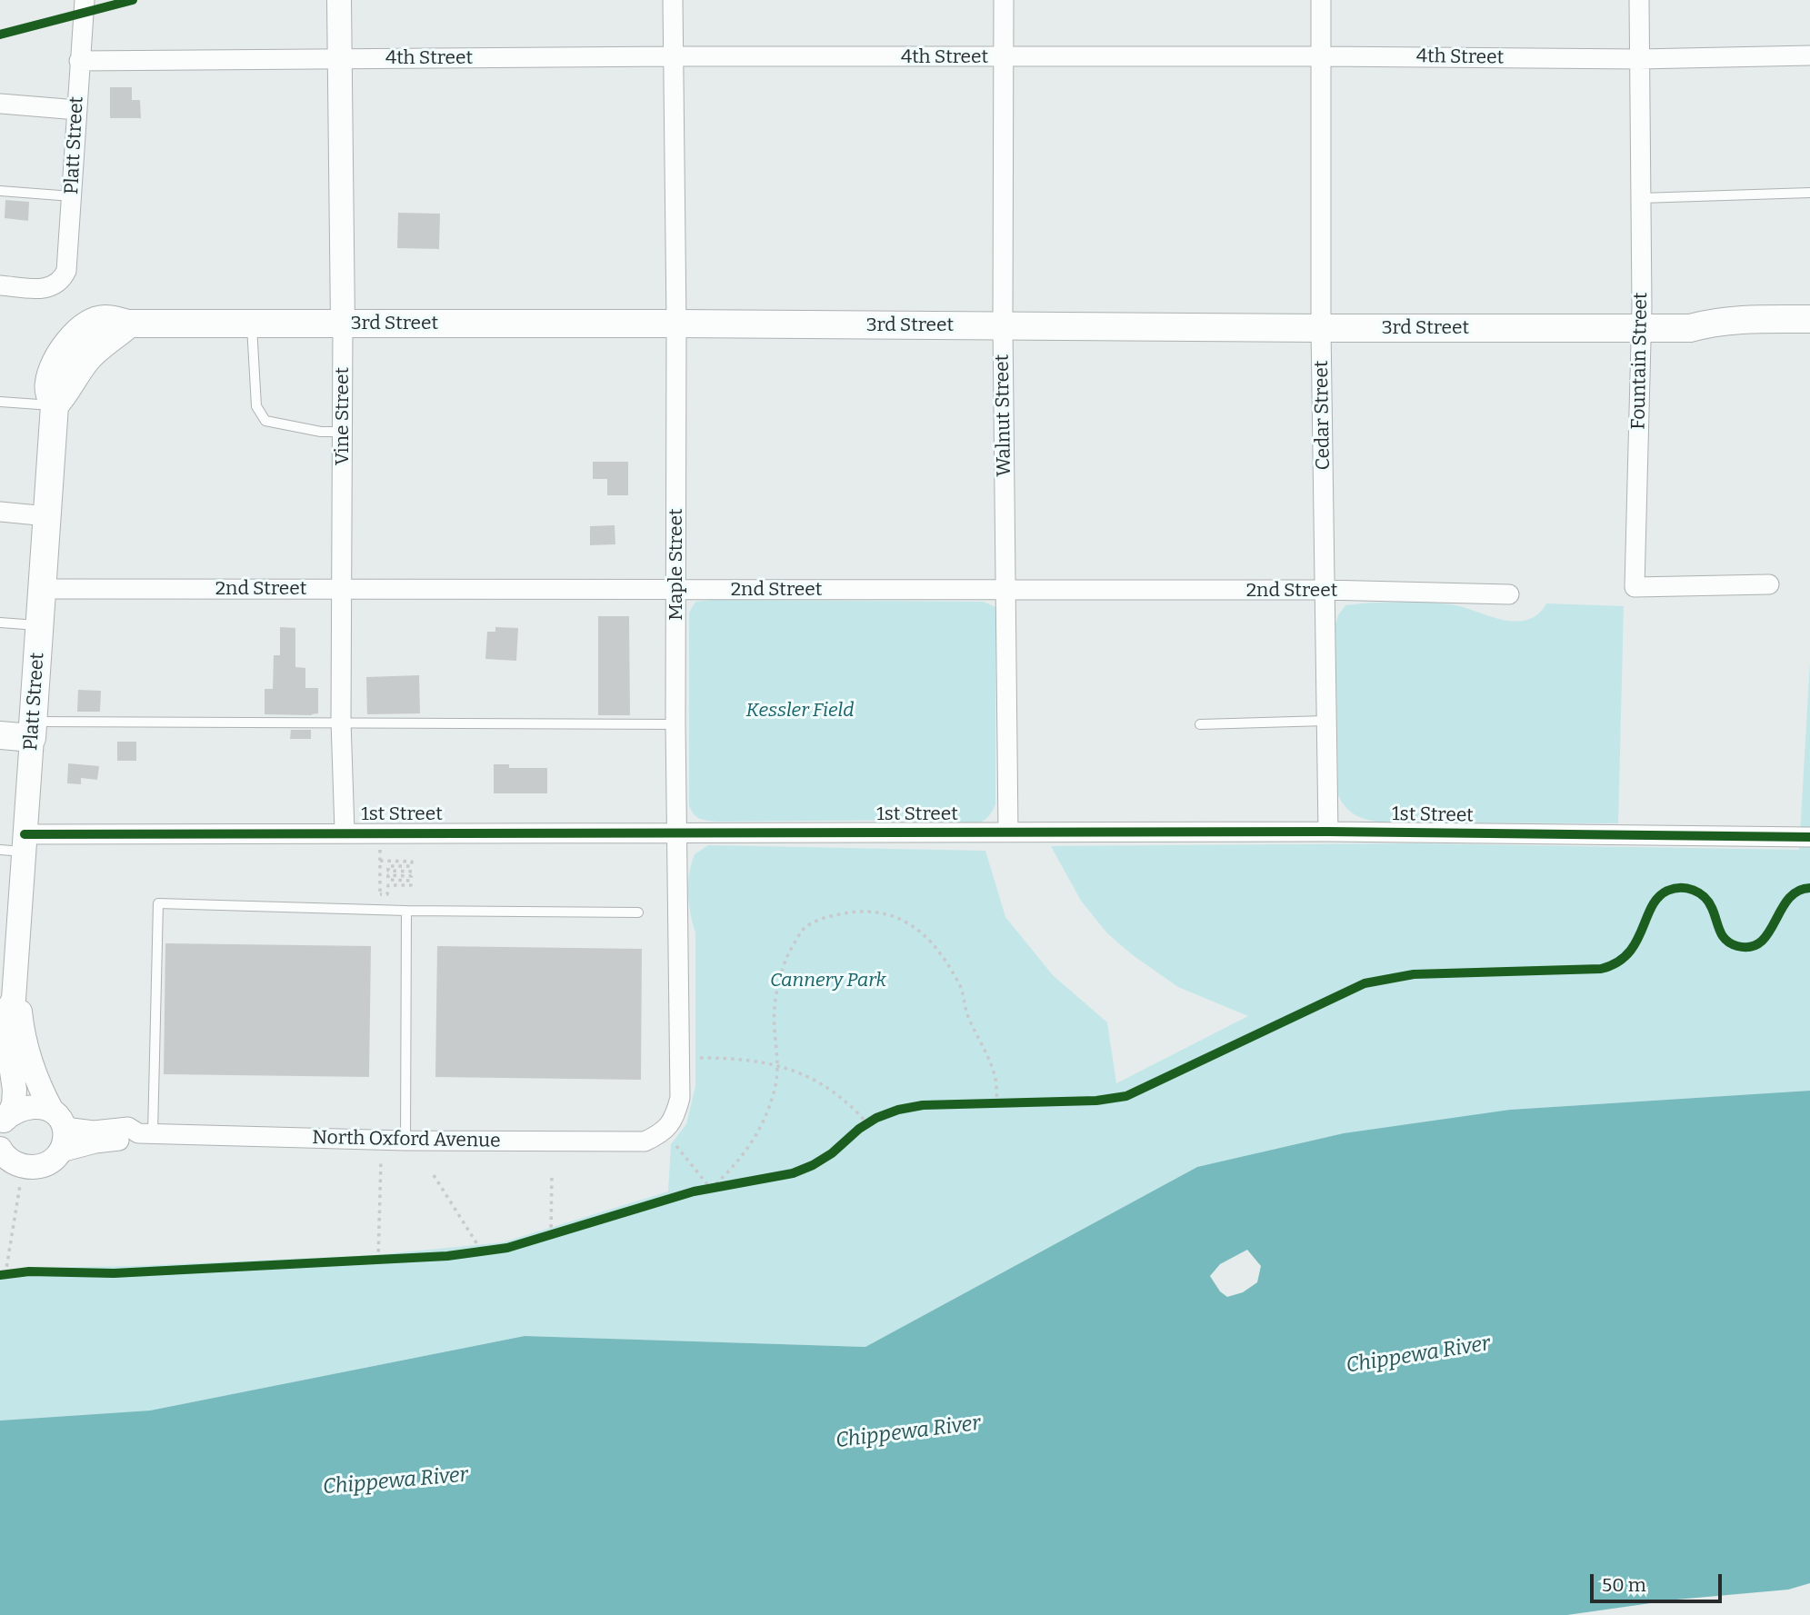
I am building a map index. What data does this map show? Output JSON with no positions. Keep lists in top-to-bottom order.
{
  "streets": {
    "main road": ["Platt Street", "3rd Street"],
    "street": [
      "4th Street",
      "Fountain Street",
      "Walnut Street",
      "Cedar Street",
      "Vine Street",
      "Maple Street",
      "2nd Street",
      "1st Street",
      "North Oxford Avenue"
    ]
  },
  "crossings": [
    ["4th Street", "Platt Street"],
    ["4th Street", "Fountain Street"],
    ["4th Street", "Walnut Street"],
    ["4th Street", "Cedar Street"],
    ["4th Street", "Vine Street"],
    ["4th Street", "Maple Street"],
    ["Platt Street", "3rd Street"],
    ["Platt Street", "2nd Street"],
    ["Platt Street", "1st Street"],
    ["Platt Street", "North Oxford Avenue"],
    ["3rd Street", "Fountain Street"],
    ["3rd Street", "Walnut Street"],
    ["3rd Street", "Cedar Street"],
    ["3rd Street", "Vine Street"],
    ["3rd Street", "Maple Street"],
    ["Walnut Street", "2nd Street"],
    ["Walnut Street", "1st Street"],
    ["Cedar Street", "2nd Street"],
    ["Cedar Street", "1st Street"],
    ["Vine Street", "2nd Street"],
    ["Vine Street", "1st Street"],
    ["Maple Street", "2nd Street"],
    ["Maple Street", "1st Street"],
    ["Maple Street", "North Oxford Avenue"]
  ],
  "water": ["Chippewa River"],
  "parks": ["Kessler Field", "Cannery Park"],
  "scale_bar": "50 m"
}
